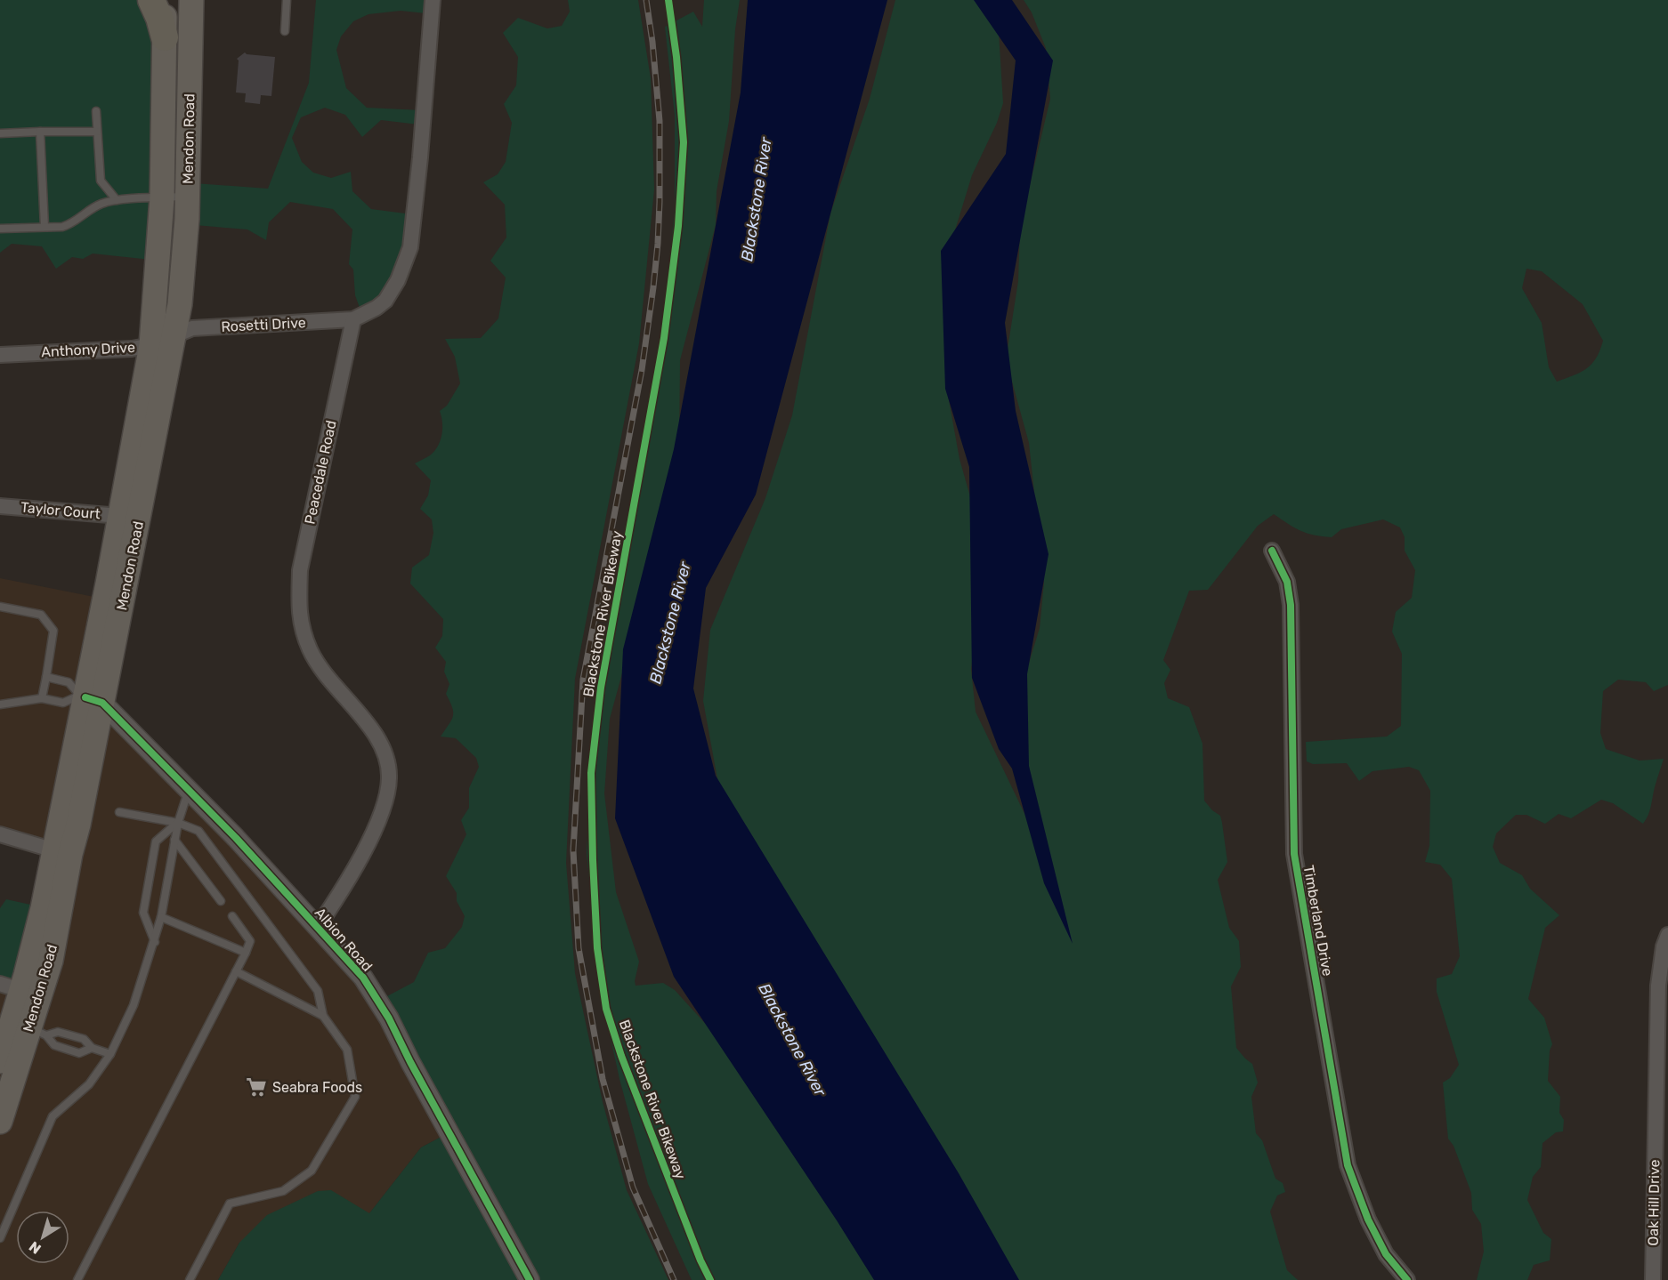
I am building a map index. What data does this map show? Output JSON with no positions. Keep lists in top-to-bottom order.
{
  "streets": {
    "main road": ["Mendon Road"],
    "street": [
      "Rosetti Drive",
      "Anthony Drive",
      "Peacedale Road",
      "Taylor Court",
      "Timberland Drive",
      "Albion Road",
      "Oak Hill Drive"
    ],
    "cycle path": ["Blackstone River Bikeway"]
  },
  "crossings": [
    ["Mendon Road", "Rosetti Drive"],
    ["Mendon Road", "Anthony Drive"],
    ["Mendon Road", "Taylor Court"],
    ["Mendon Road", "Albion Road"],
    ["Rosetti Drive", "Anthony Drive"],
    ["Rosetti Drive", "Peacedale Road"],
    ["Peacedale Road", "Albion Road"]
  ],
  "water": ["Blackstone River"],
  "places": {
    "supermarket": ["Seabra Foods"]
  },
  "north": "bottom left"
}
